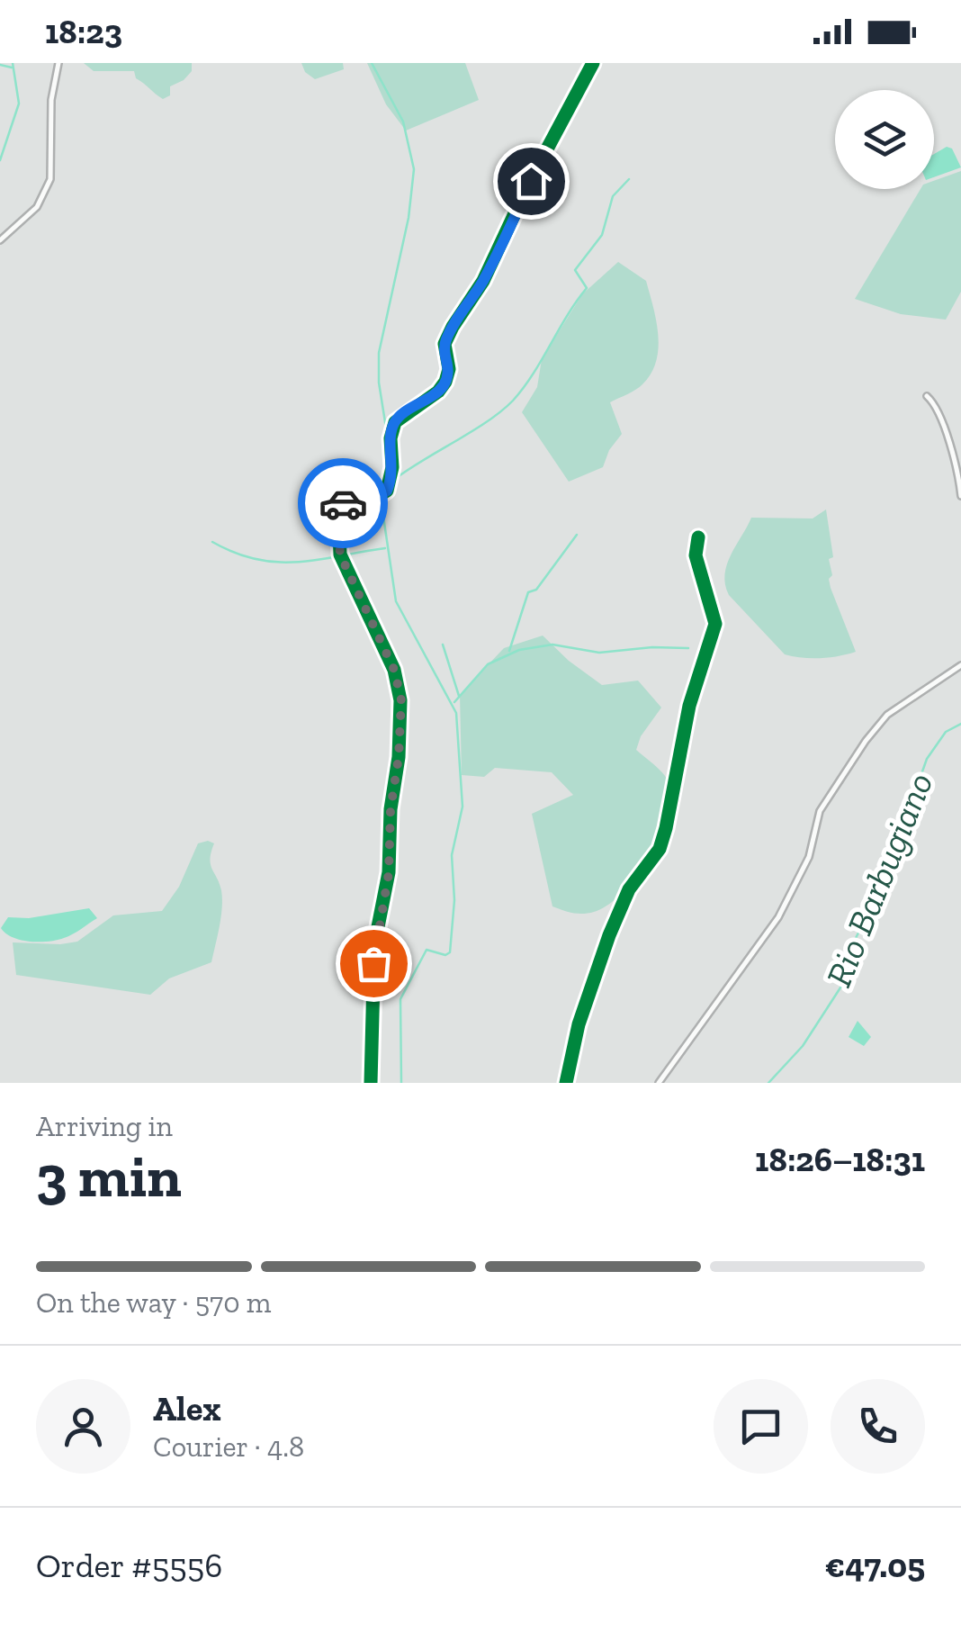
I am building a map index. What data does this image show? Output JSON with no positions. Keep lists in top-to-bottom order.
{
  "water": ["Rio Barbugiano"],
  "page": {
    "status": "18:23",
    "heading": ["3 min", "Arriving in", "18:26–18:31"],
    "panel": [
      "Alex",
      "Courier · 4.8",
      "Order #5556",
      "€47.05"
    ],
    "bar": "On the way · 570 m"
  }
}
